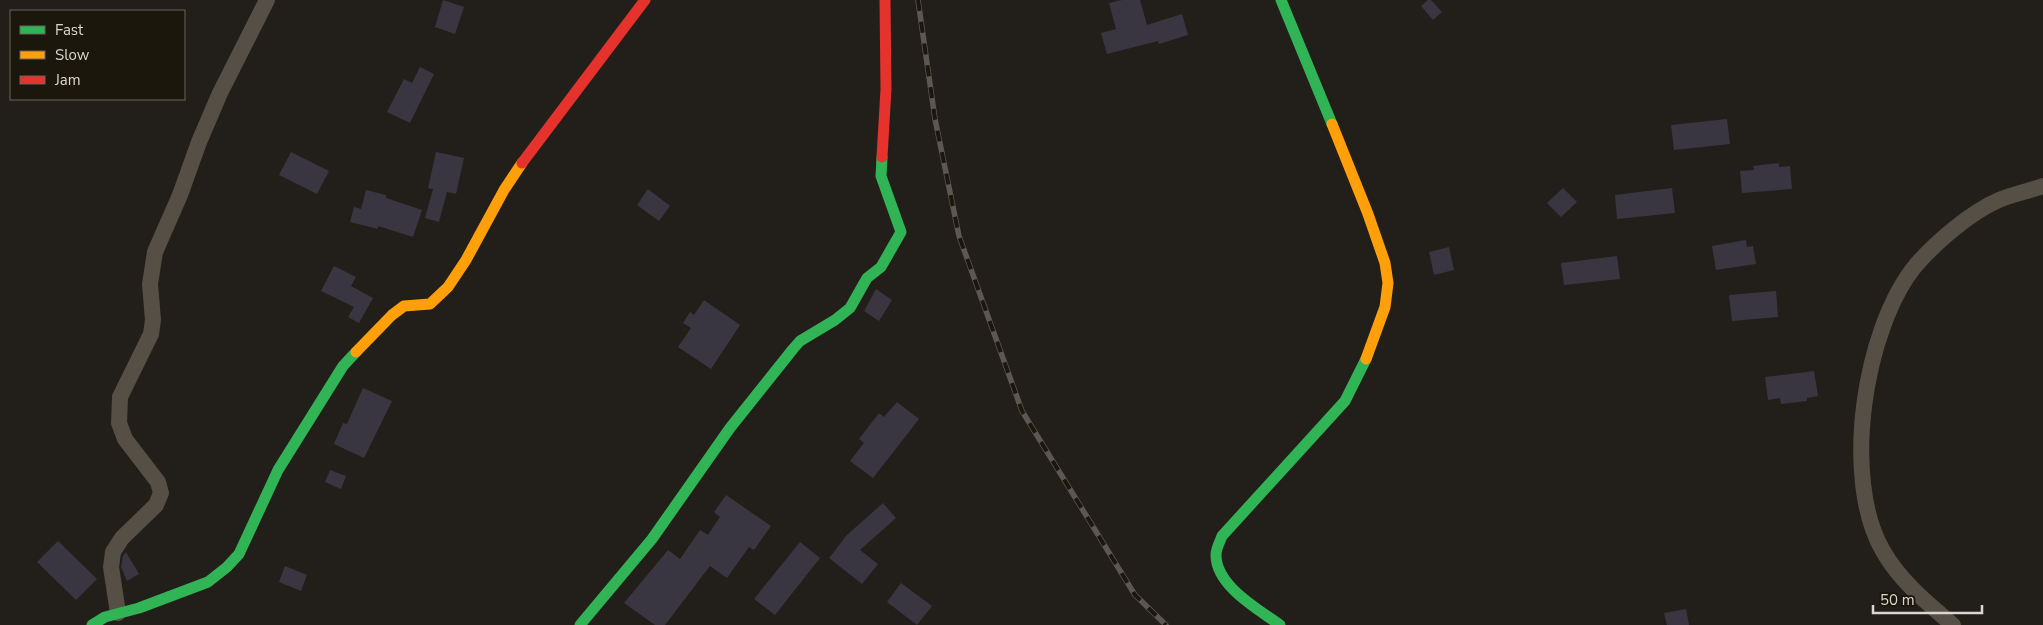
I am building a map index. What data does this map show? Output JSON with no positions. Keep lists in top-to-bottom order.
{
  "legend": ["Fast", "Slow", "Jam"],
  "scale_bar": "50 m"
}
